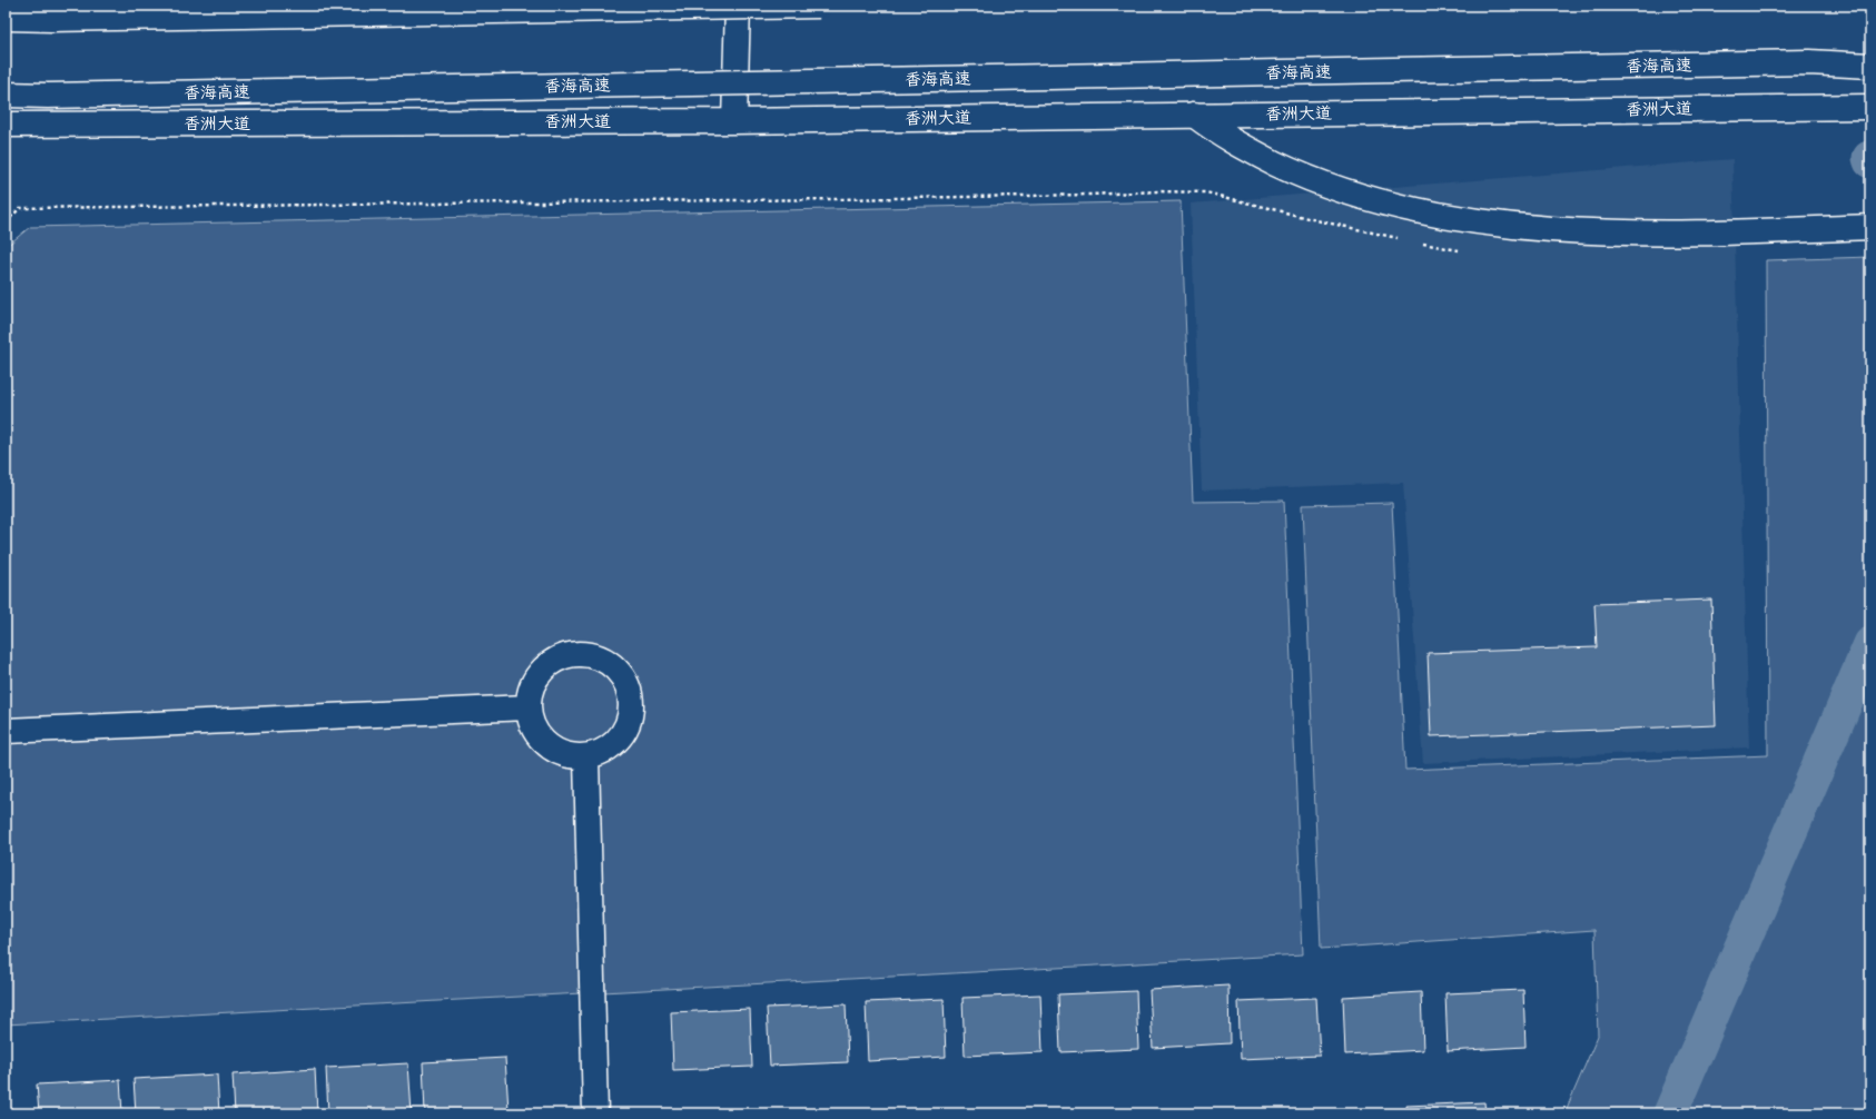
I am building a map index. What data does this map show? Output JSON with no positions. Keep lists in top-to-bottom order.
{
  "streets": {
    "main road": ["香海高速", "香洲大道"]
  }
}
